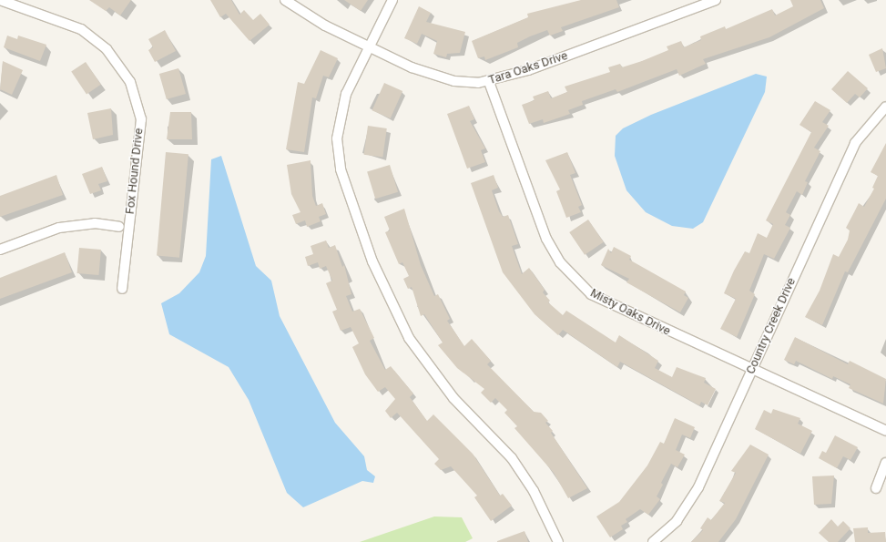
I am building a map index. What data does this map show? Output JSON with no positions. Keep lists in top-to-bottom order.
{
  "streets": {
    "street": [
      "Tara Oaks Drive",
      "Fox Hound Drive",
      "Misty Oaks Drive",
      "Country Creek Drive"
    ]
  },
  "crossings": [
    ["Tara Oaks Drive", "Misty Oaks Drive"],
    ["Misty Oaks Drive", "Country Creek Drive"]
  ]
}
